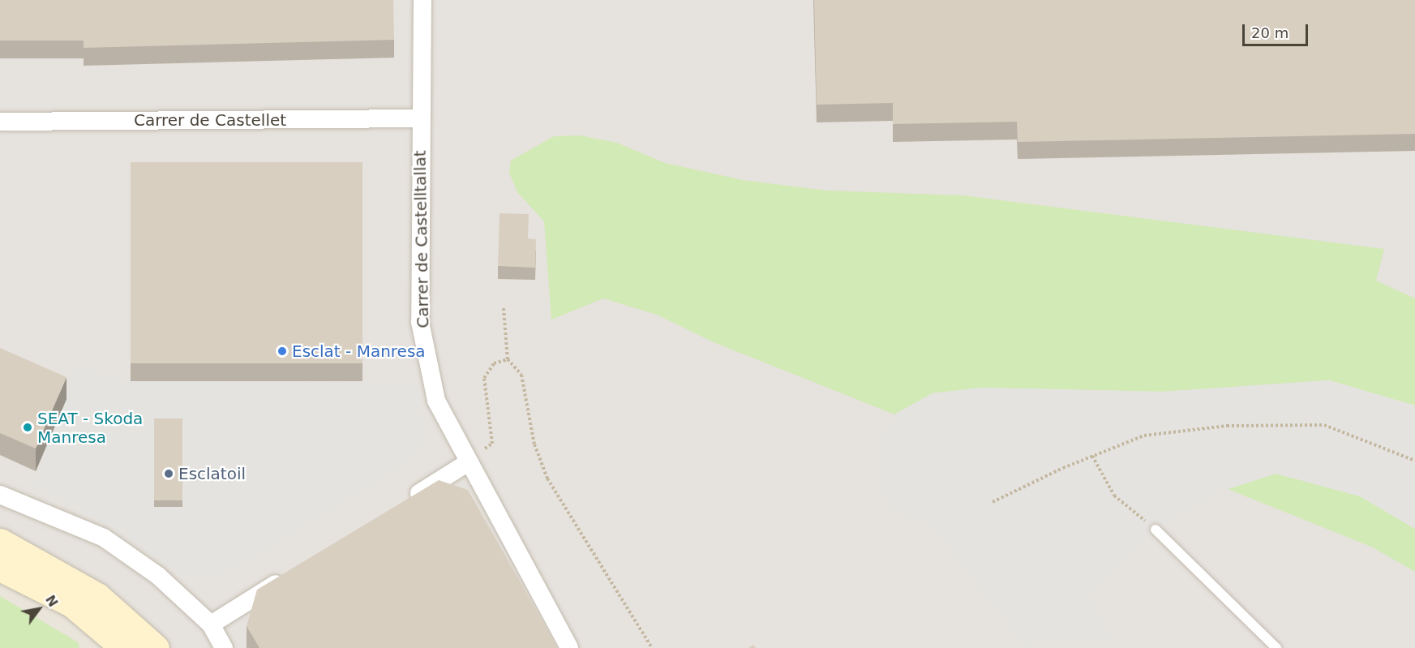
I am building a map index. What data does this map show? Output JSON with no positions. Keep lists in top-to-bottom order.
{
  "streets": {
    "street": ["Carrer de Castellet", "Carrer de Castelltallat"]
  },
  "crossings": [
    ["Carrer de Castellet", "Carrer de Castelltallat"]
  ],
  "places": ["Esclat - Manresa", "SEAT - Skoda Manresa", "Esclatoil"],
  "scale_bar": "20 m",
  "north": "top right"
}
